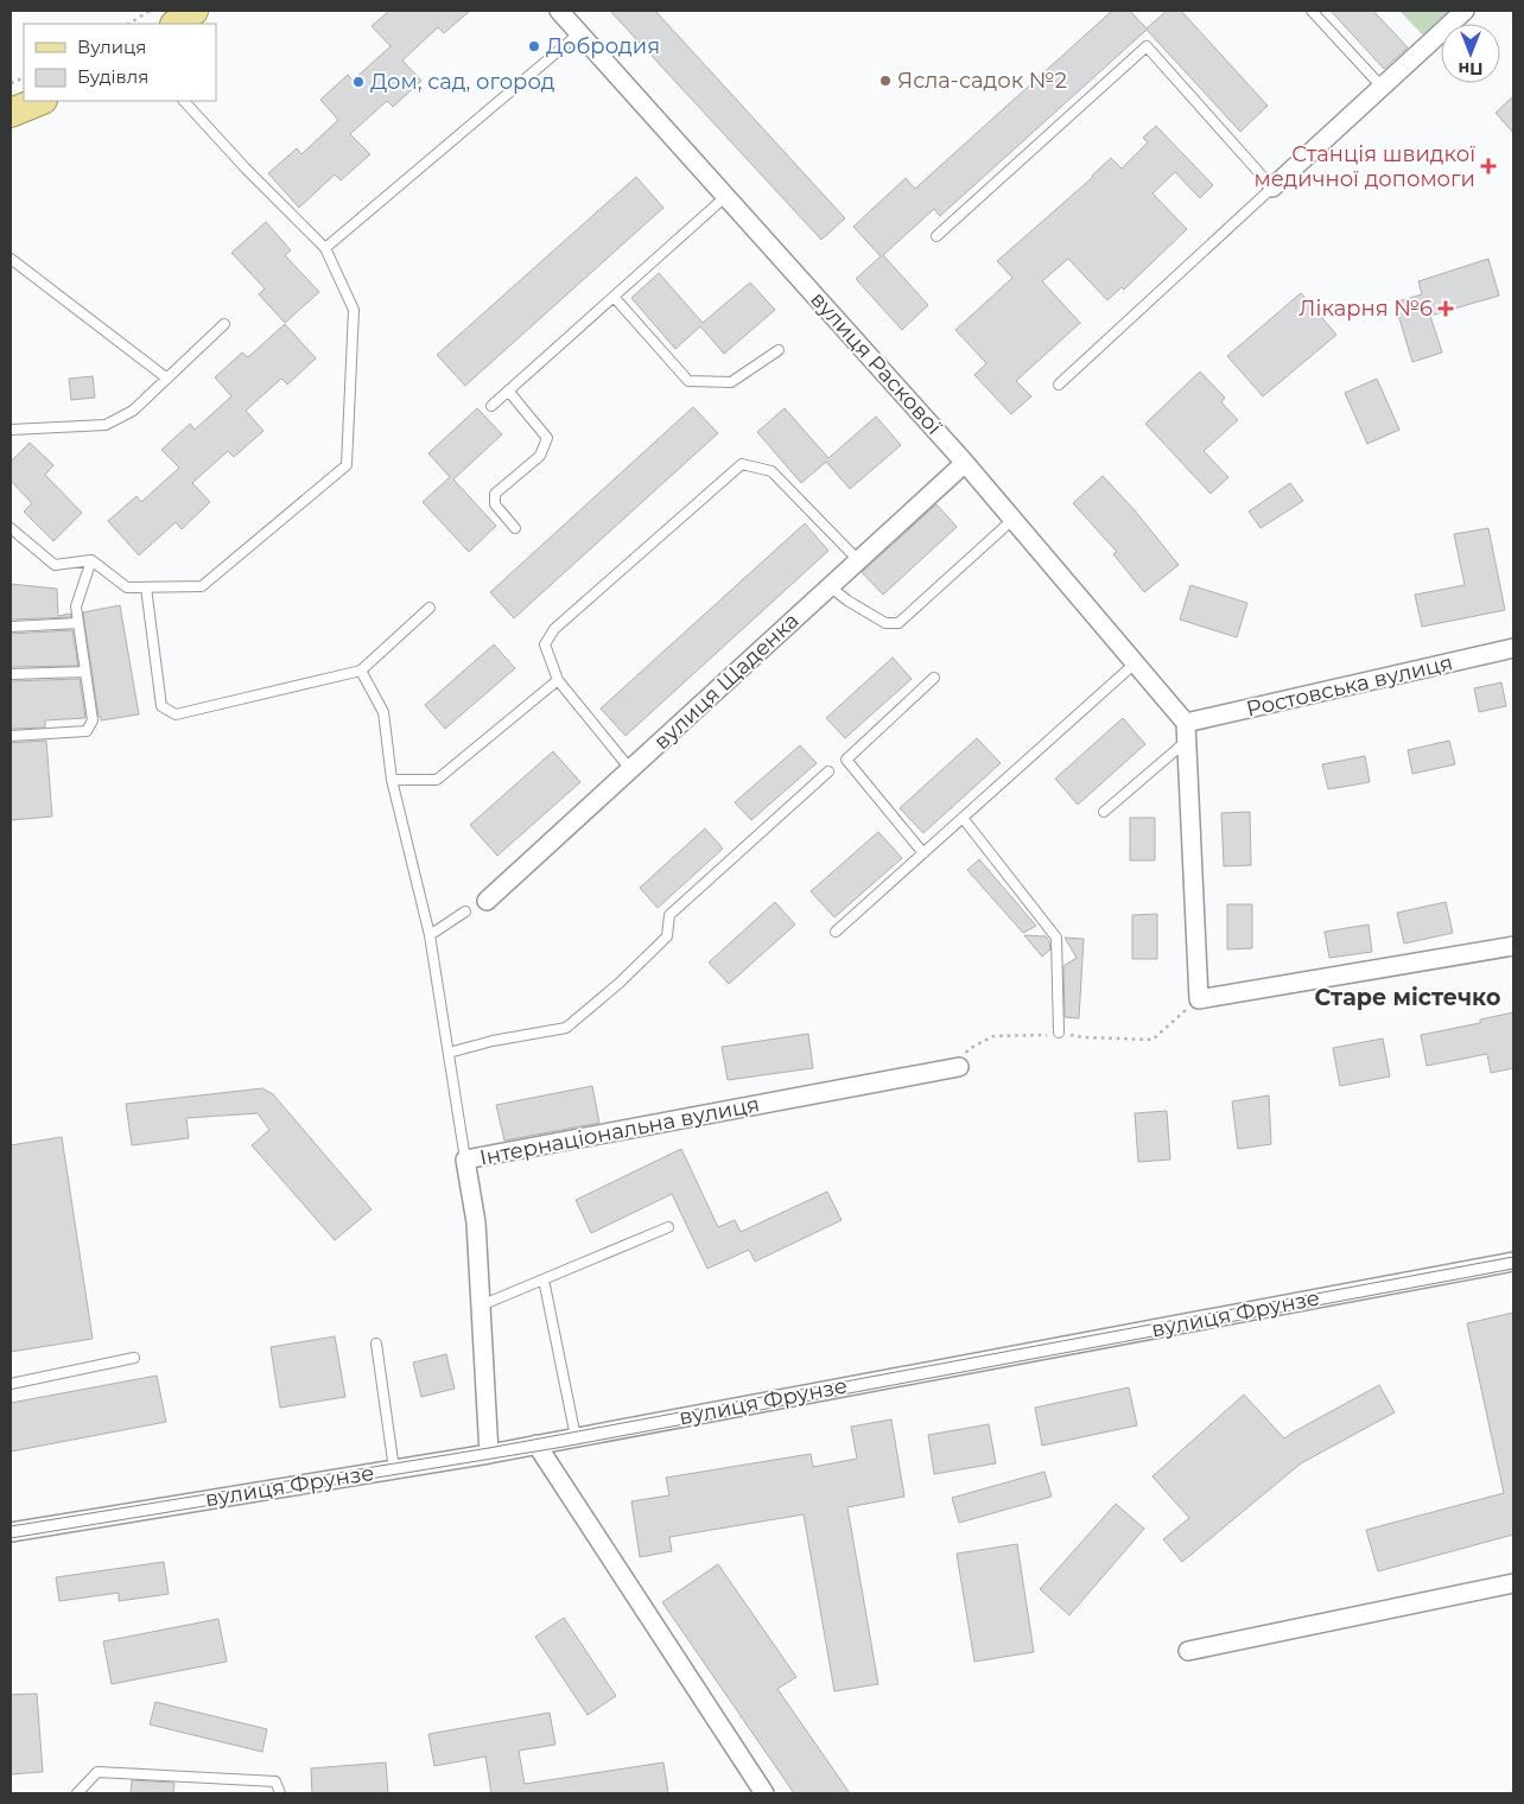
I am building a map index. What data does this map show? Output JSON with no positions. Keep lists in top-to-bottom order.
{
  "streets": {
    "street": [
      "вулиця Раскової",
      "вулиця Щаденка",
      "Ростовська вулиця",
      "Інтернаціональна вулиця",
      "вулиця Фрунзе"
    ]
  },
  "crossings": [
    ["вулиця Раскової", "вулиця Щаденка"],
    ["вулиця Раскової", "Ростовська вулиця"],
    ["Інтернаціональна вулиця", "вулиця Фрунзе"]
  ],
  "districts": ["Старе містечко"],
  "places": {
    "other": ["Добродия", "Ясла-садок №2", "Дом, сад, огород"],
    "health": ["Станція швидкої медичної допомоги", "Лікарня №6"]
  },
  "legend": ["Вулиця", "Будівля"],
  "north": "bottom"
}
